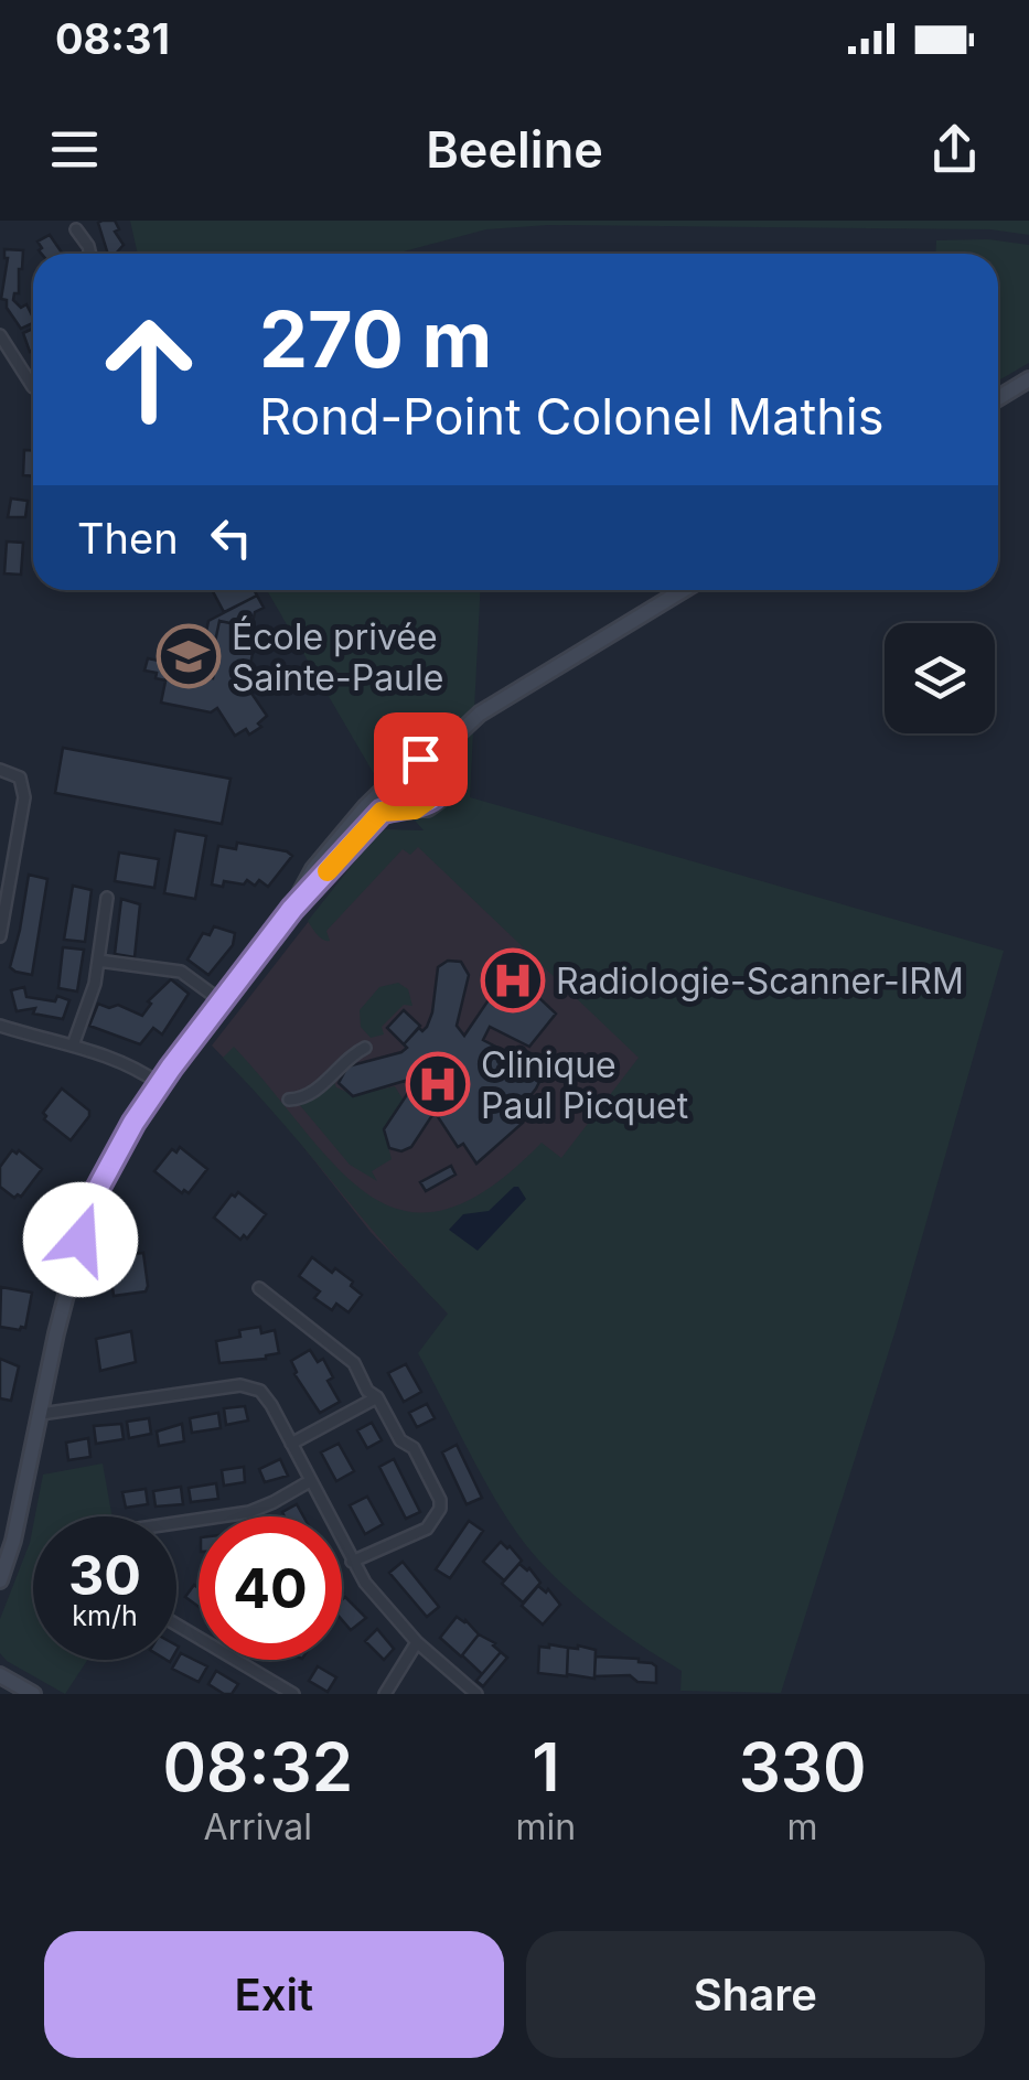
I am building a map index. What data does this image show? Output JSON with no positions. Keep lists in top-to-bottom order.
{
  "places": {
    "school or university": ["École privée Sainte-Paule"],
    "hospital": ["Radiologie-Scanner-IRM", "Clinique Paul Picquet"]
  },
  "page": {
    "status": "08:31",
    "header": "Beeline",
    "turn": ["270 m", "Rond-Point Colonel Mathis"],
    "then": "Then",
    "speed": "30 km/h",
    "limit": "40",
    "eta": [
      "08:32",
      "Arrival",
      "1",
      "min",
      "330",
      "m"
    ],
    "buttons": ["Exit", "Share"]
  }
}
